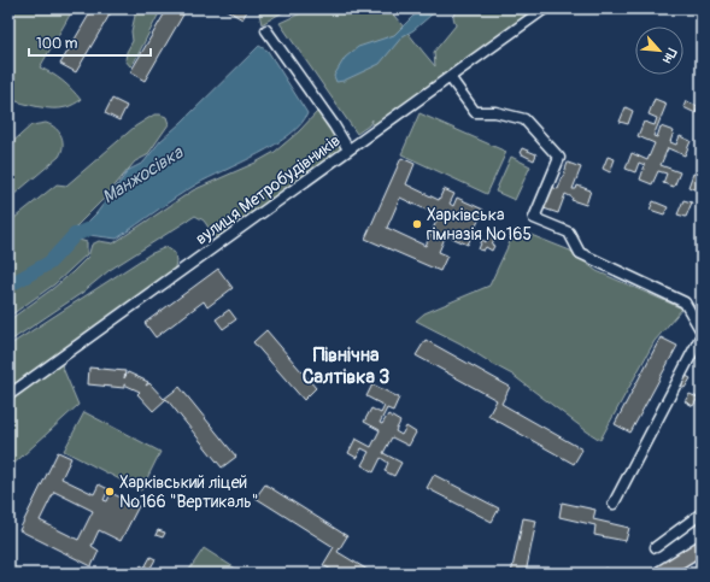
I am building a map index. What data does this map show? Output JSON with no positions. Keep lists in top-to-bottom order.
{
  "streets": {
    "street": ["вулиця Метробудівників"]
  },
  "districts": ["Північна Салтівка 3"],
  "water": ["Манжосівка"],
  "places": ["Харківська гімназія №165", "Харківський ліцей №166 \"Вертикаль\""],
  "scale_bar": "100 m",
  "north": "bottom right"
}
